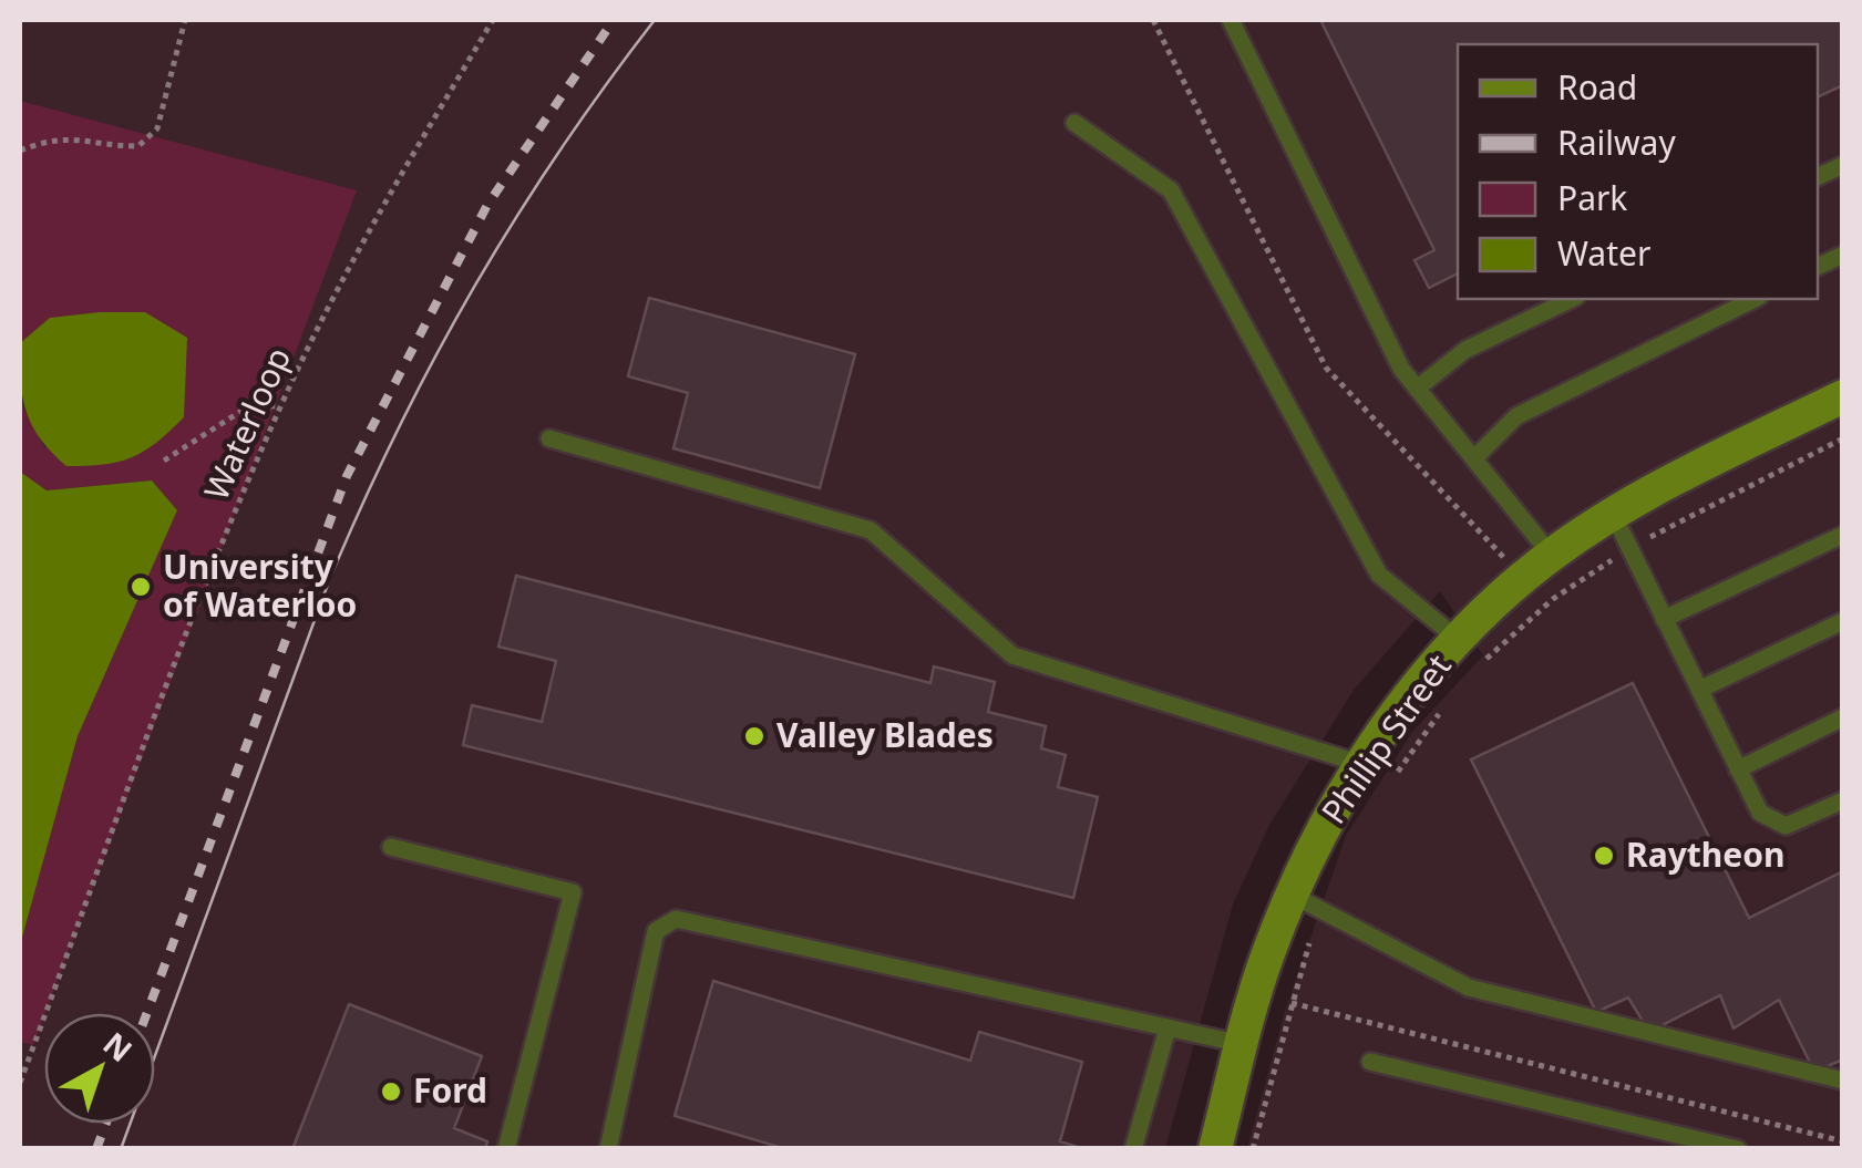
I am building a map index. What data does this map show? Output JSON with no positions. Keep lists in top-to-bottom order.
{
  "streets": {
    "street": ["Phillip Street"],
    "path": ["Waterloop"]
  },
  "places": [
    "University of Waterloo",
    "Valley Blades",
    "Raytheon",
    "Ford"
  ],
  "legend": [
    "Road",
    "Railway",
    "Park",
    "Water"
  ],
  "north": "top right"
}
